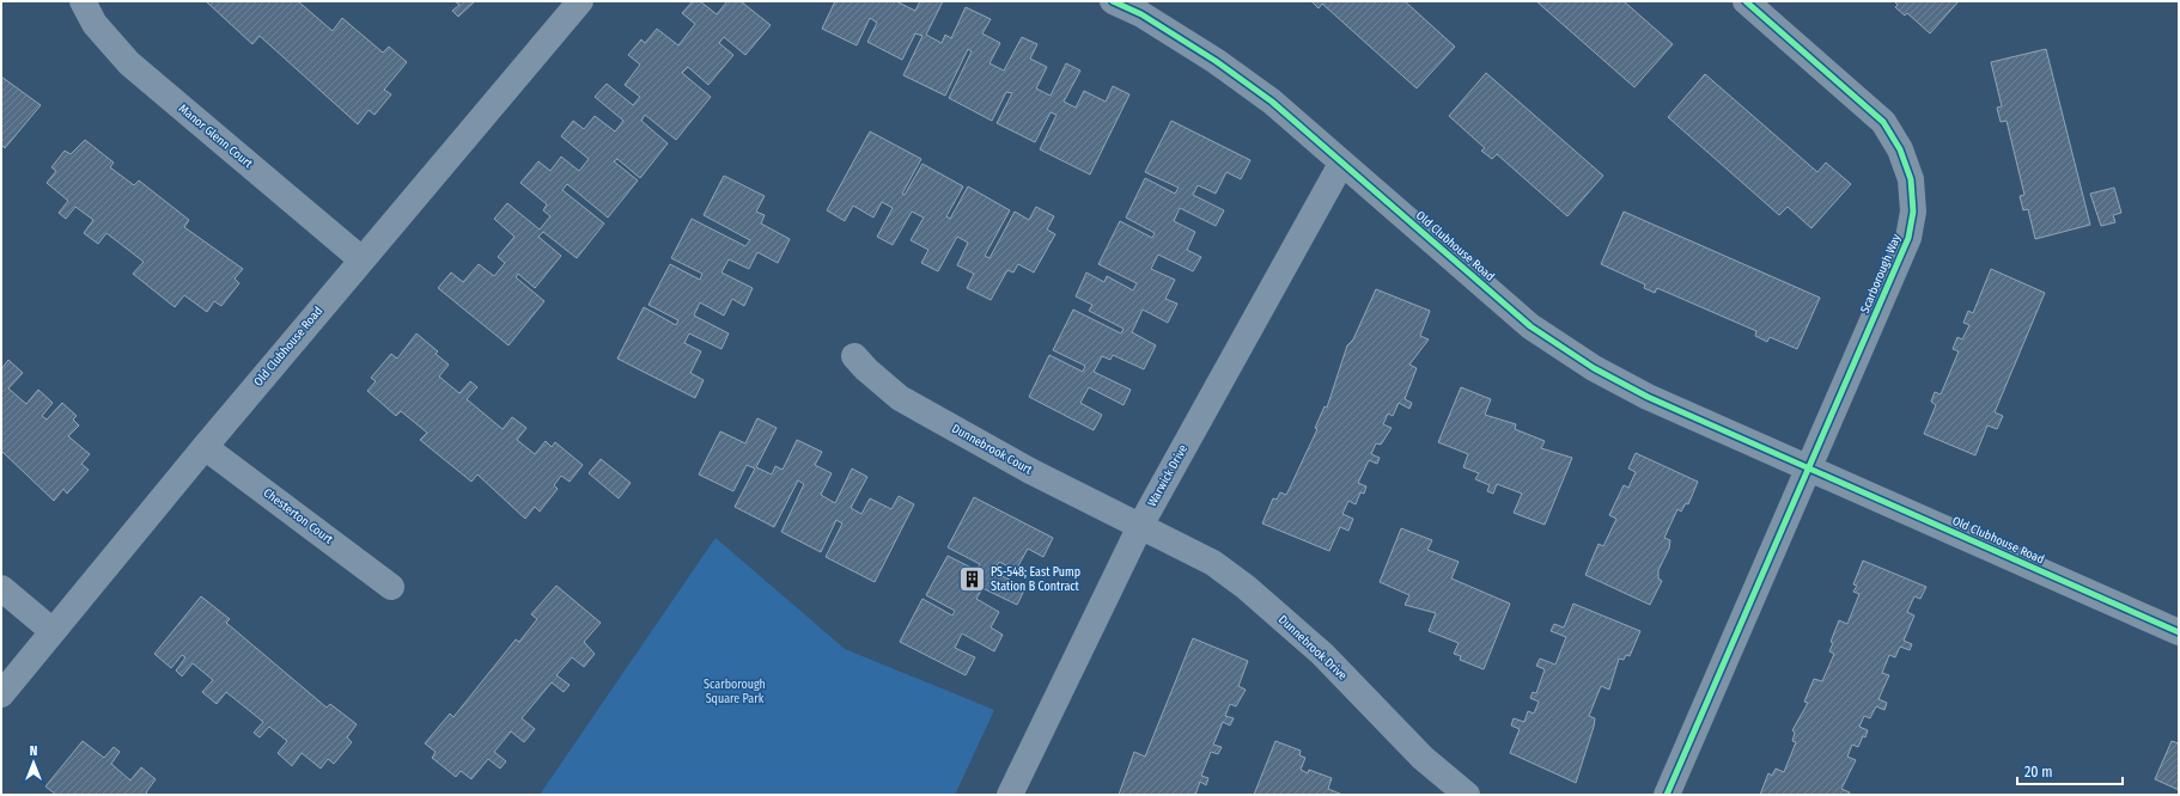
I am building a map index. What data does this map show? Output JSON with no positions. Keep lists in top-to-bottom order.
{
  "streets": {
    "street": [
      "Manor Glenn Court",
      "Old Clubhouse Road",
      "Scarborough Way",
      "Dunnebrook Court",
      "Warwick Drive",
      "Chesterton Court",
      "Dunnebrook Drive"
    ]
  },
  "crossings": [
    ["Manor Glenn Court", "Old Clubhouse Road"],
    ["Old Clubhouse Road", "Scarborough Way"],
    ["Old Clubhouse Road", "Warwick Drive"],
    ["Old Clubhouse Road", "Chesterton Court"],
    ["Dunnebrook Court", "Warwick Drive"],
    ["Dunnebrook Court", "Dunnebrook Drive"],
    ["Warwick Drive", "Dunnebrook Drive"]
  ],
  "parks": ["Scarborough Square Park"],
  "places": {
    "building": ["PS-548; East Pump Station B Contract"]
  },
  "scale_bar": "20 m",
  "north": "top"
}
